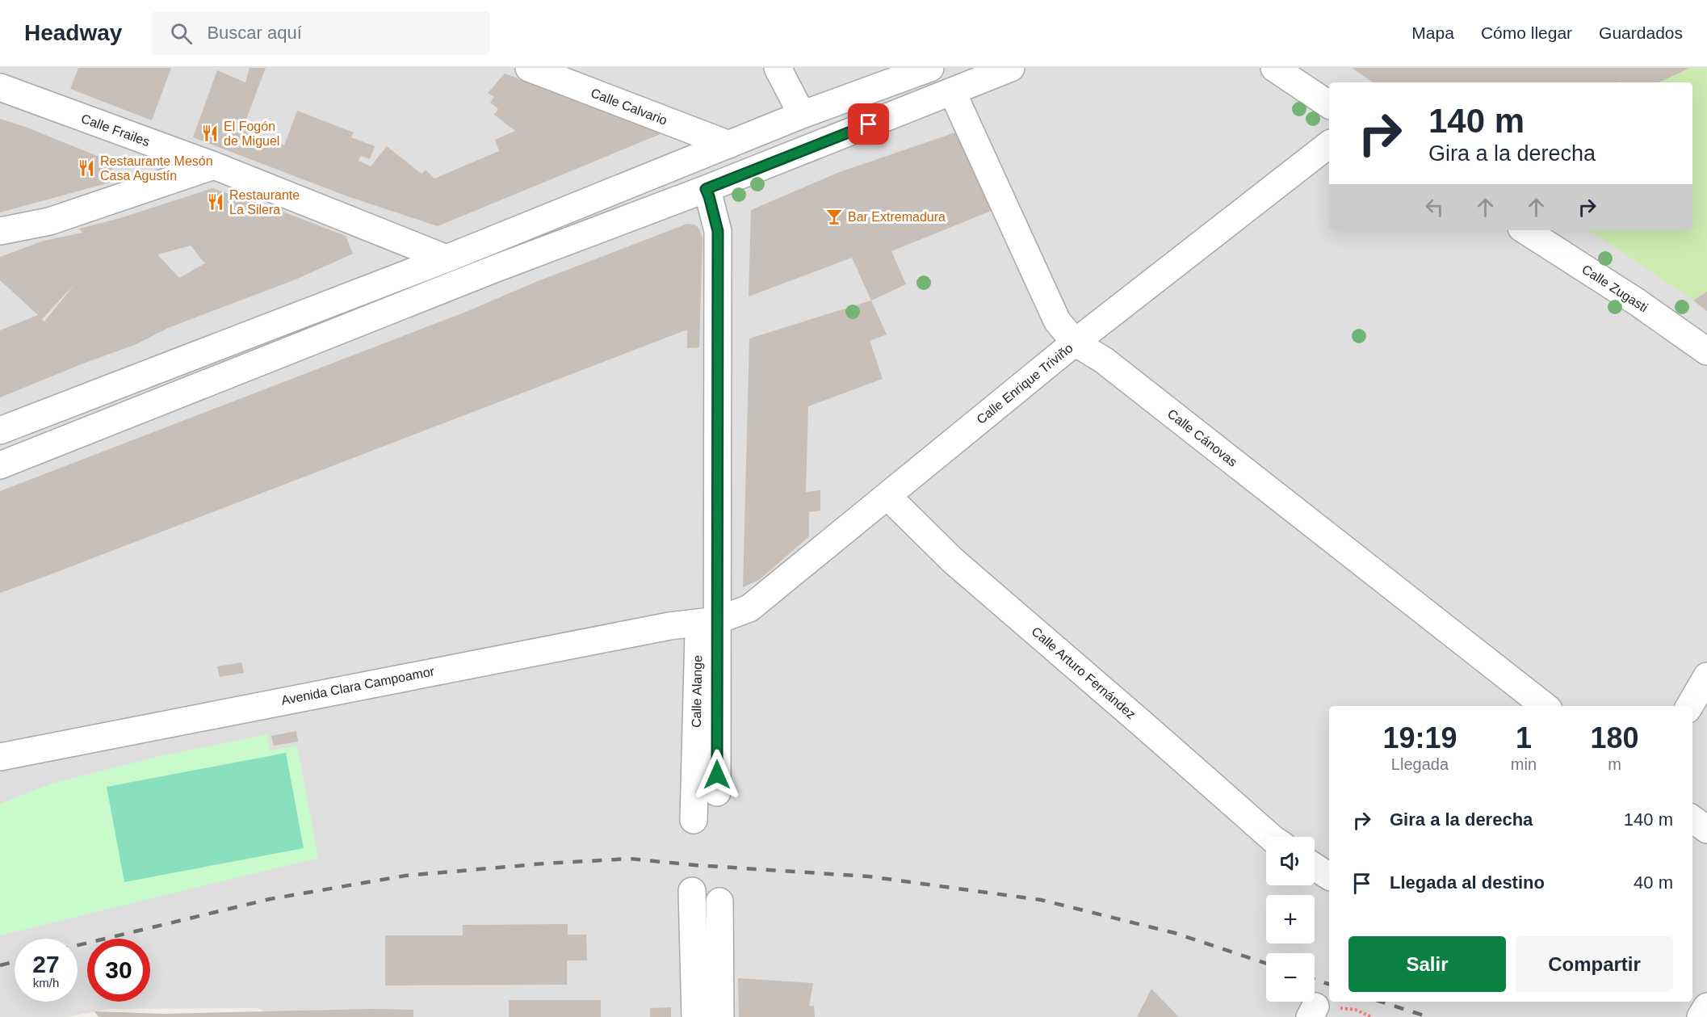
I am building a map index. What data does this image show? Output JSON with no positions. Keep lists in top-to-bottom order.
{
  "streets": {
    "street": [
      "Calle Calvario",
      "Calle Frailes",
      "Calle Zugasti",
      "Calle Enrique Triviño",
      "Calle Cánovas",
      "Calle Arturo Fernández",
      "Avenida Clara Campoamor",
      "Calle Alange"
    ]
  },
  "crossings": [
    ["Calle Enrique Triviño", "Calle Cánovas"],
    ["Calle Enrique Triviño", "Calle Arturo Fernández"],
    ["Calle Enrique Triviño", "Avenida Clara Campoamor"],
    ["Calle Enrique Triviño", "Calle Alange"],
    ["Avenida Clara Campoamor", "Calle Alange"]
  ],
  "places": {
    "restaurant": ["El Fogón de Miguel", "Restaurante Mesón Casa Agustín", "Restaurante La Silera"],
    "bar": ["Bar Extremadura"]
  },
  "page": {
    "header": "Headway",
    "search": "Buscar aquí",
    "nav": ["Mapa", "Cómo llegar", "Guardados"],
    "turn": ["140 m", "Gira a la derecha"],
    "eta": [
      "19:19",
      "Llegada",
      "1",
      "min",
      "180",
      "m"
    ],
    "list": [
      {
        "name": "Gira a la derecha",
        "value": "140 m"
      },
      {
        "name": "Llegada al destino",
        "value": "40 m"
      }
    ],
    "map_buttons": ["+", "−"],
    "buttons": ["Salir", "Compartir"],
    "speed": "27 km/h",
    "limit": "30"
  }
}
